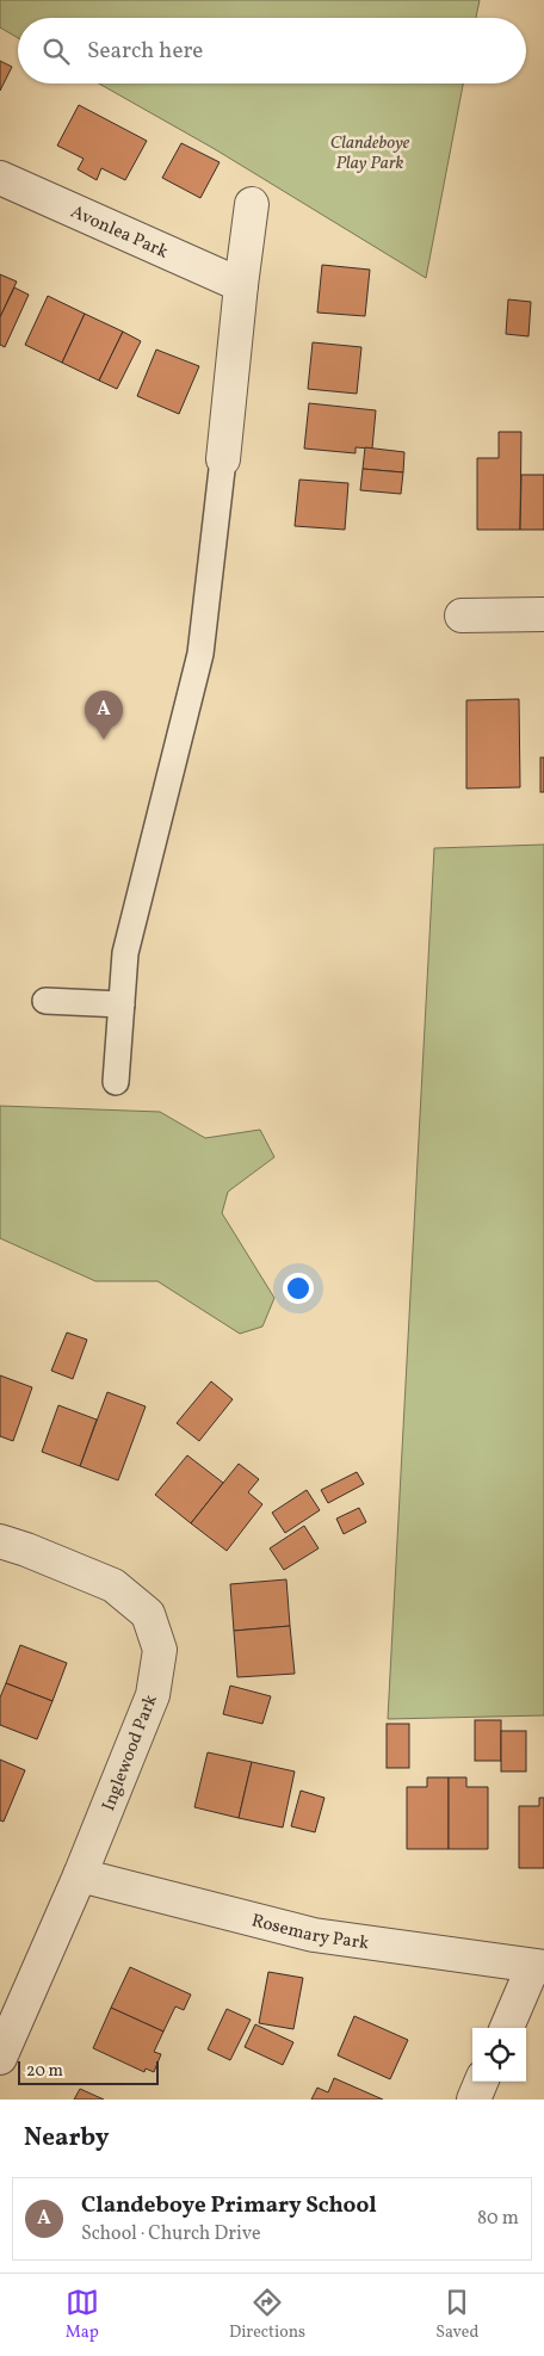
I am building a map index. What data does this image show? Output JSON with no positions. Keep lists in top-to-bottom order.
{
  "streets": {
    "street": ["Avonlea Park", "Inglewood Park", "Rosemary Park"]
  },
  "crossings": [
    ["Inglewood Park", "Rosemary Park"]
  ],
  "parks": ["Clandeboye Play Park"],
  "scale_bar": "20 m",
  "page": {
    "search": "Search here",
    "pins": "A",
    "scale": "20 m",
    "heading": "Nearby",
    "list": [
      {
        "mark": "A",
        "name": "Clandeboye Primary School",
        "note": "School · Church Drive",
        "value": "80 m"
      }
    ],
    "nav": ["Map", "Directions", "Saved"]
  }
}
